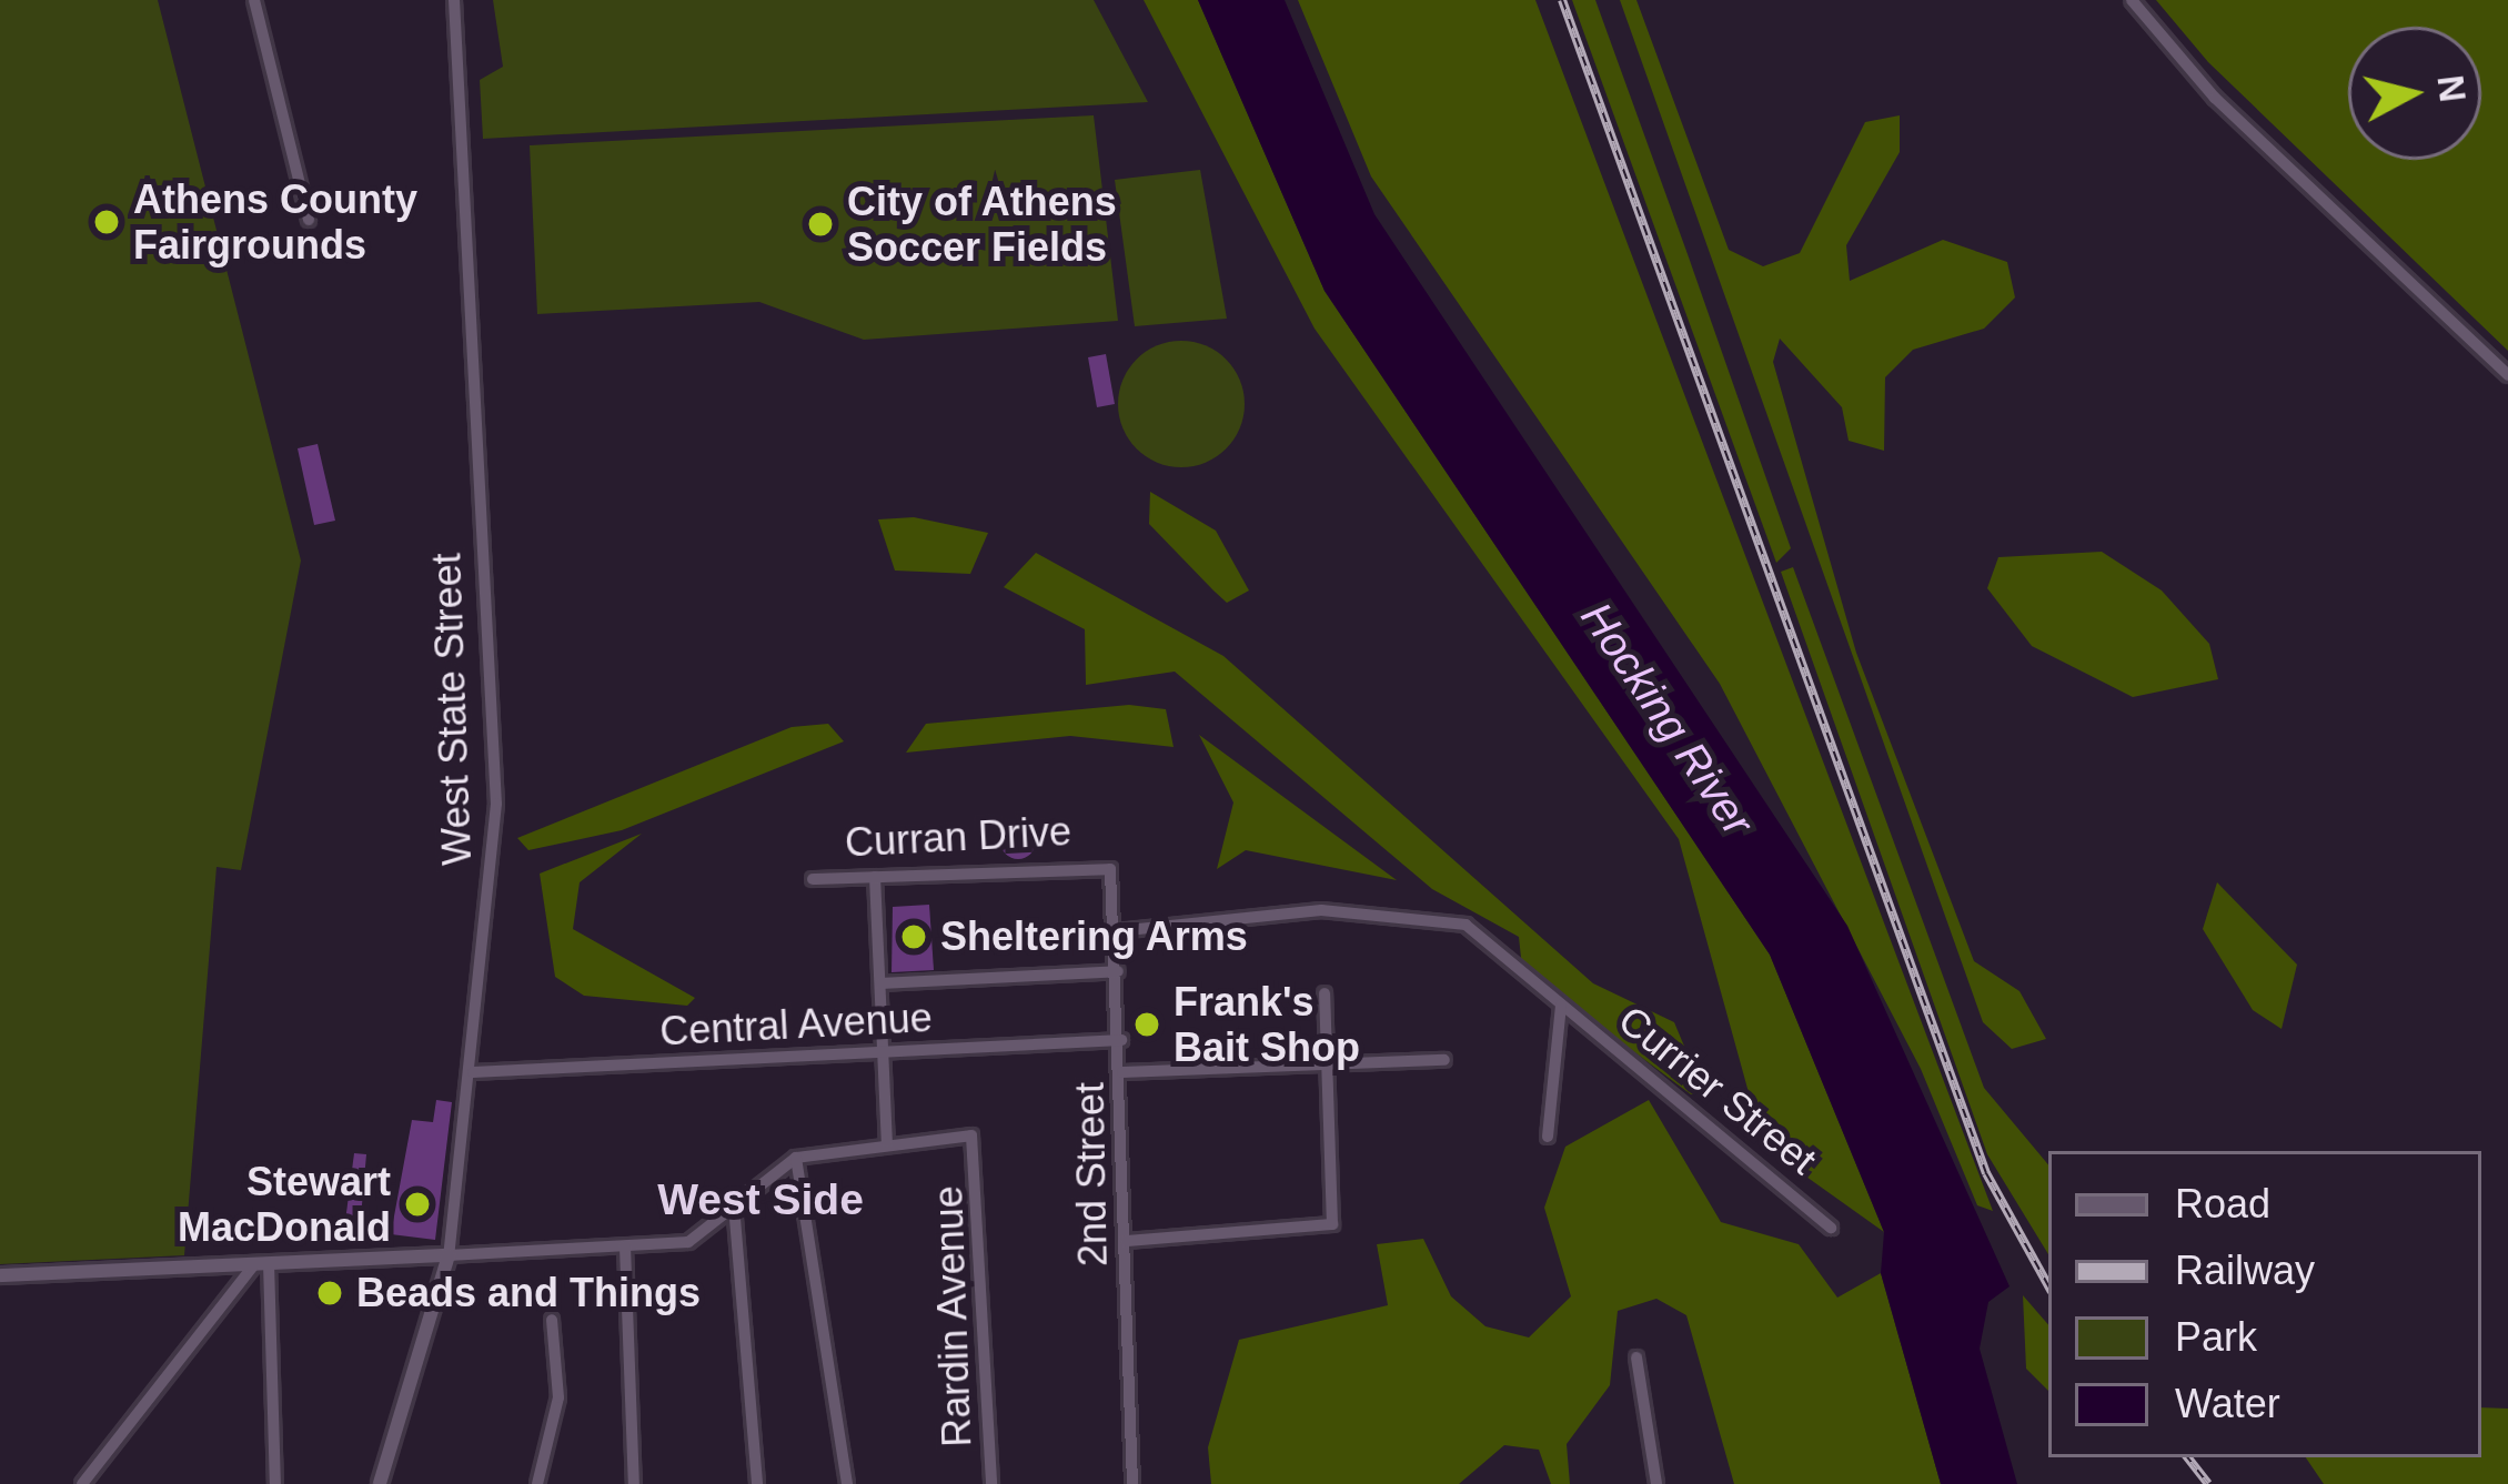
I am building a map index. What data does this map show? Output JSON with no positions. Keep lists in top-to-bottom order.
{
  "streets": {
    "street": [
      "West State Street",
      "Curran Drive",
      "Central Avenue",
      "Currier Street",
      "2nd Street",
      "Rardin Avenue"
    ]
  },
  "crossings": [
    ["West State Street", "Central Avenue"],
    ["Curran Drive", "2nd Street"],
    ["Central Avenue", "2nd Street"],
    ["Currier Street", "2nd Street"]
  ],
  "districts": ["West Side"],
  "water": ["Hocking River"],
  "places": [
    "Athens County Fairgrounds",
    "City of Athens Soccer Fields",
    "Sheltering Arms",
    "Frank's Bait Shop",
    "Stewart MacDonald",
    "Beads and Things"
  ],
  "legend": [
    "Road",
    "Railway",
    "Park",
    "Water"
  ],
  "north": "right"
}
